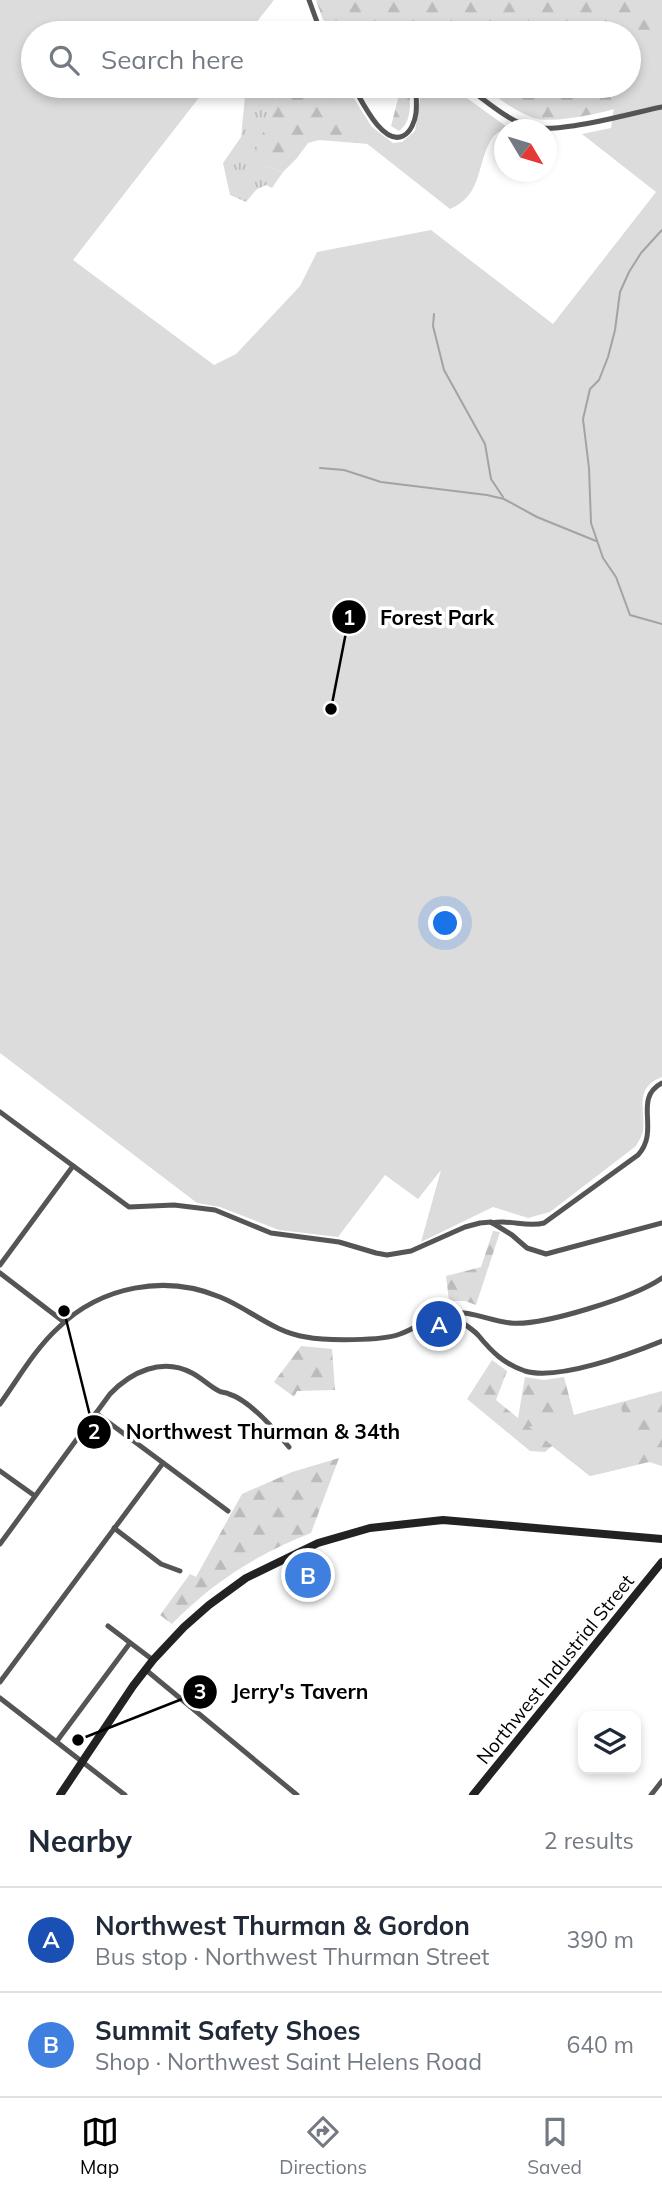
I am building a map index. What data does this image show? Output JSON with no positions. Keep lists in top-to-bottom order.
{
  "streets": {
    "main road": ["Northwest Industrial Street"]
  },
  "places": ["Forest Park", "Northwest Thurman & 34th", "Jerry's Tavern"],
  "north": "bottom right",
  "page": {
    "search": "Search here",
    "pins": ["A", "B"],
    "heading": ["Nearby", "2 results"],
    "list": [
      {
        "mark": "A",
        "name": "Northwest Thurman & Gordon",
        "note": "Bus stop · Northwest Thurman Street",
        "value": "390 m"
      },
      {
        "mark": "B",
        "name": "Summit Safety Shoes",
        "note": "Shop · Northwest Saint Helens Road",
        "value": "640 m"
      }
    ],
    "nav": ["Map", "Directions", "Saved"]
  }
}
